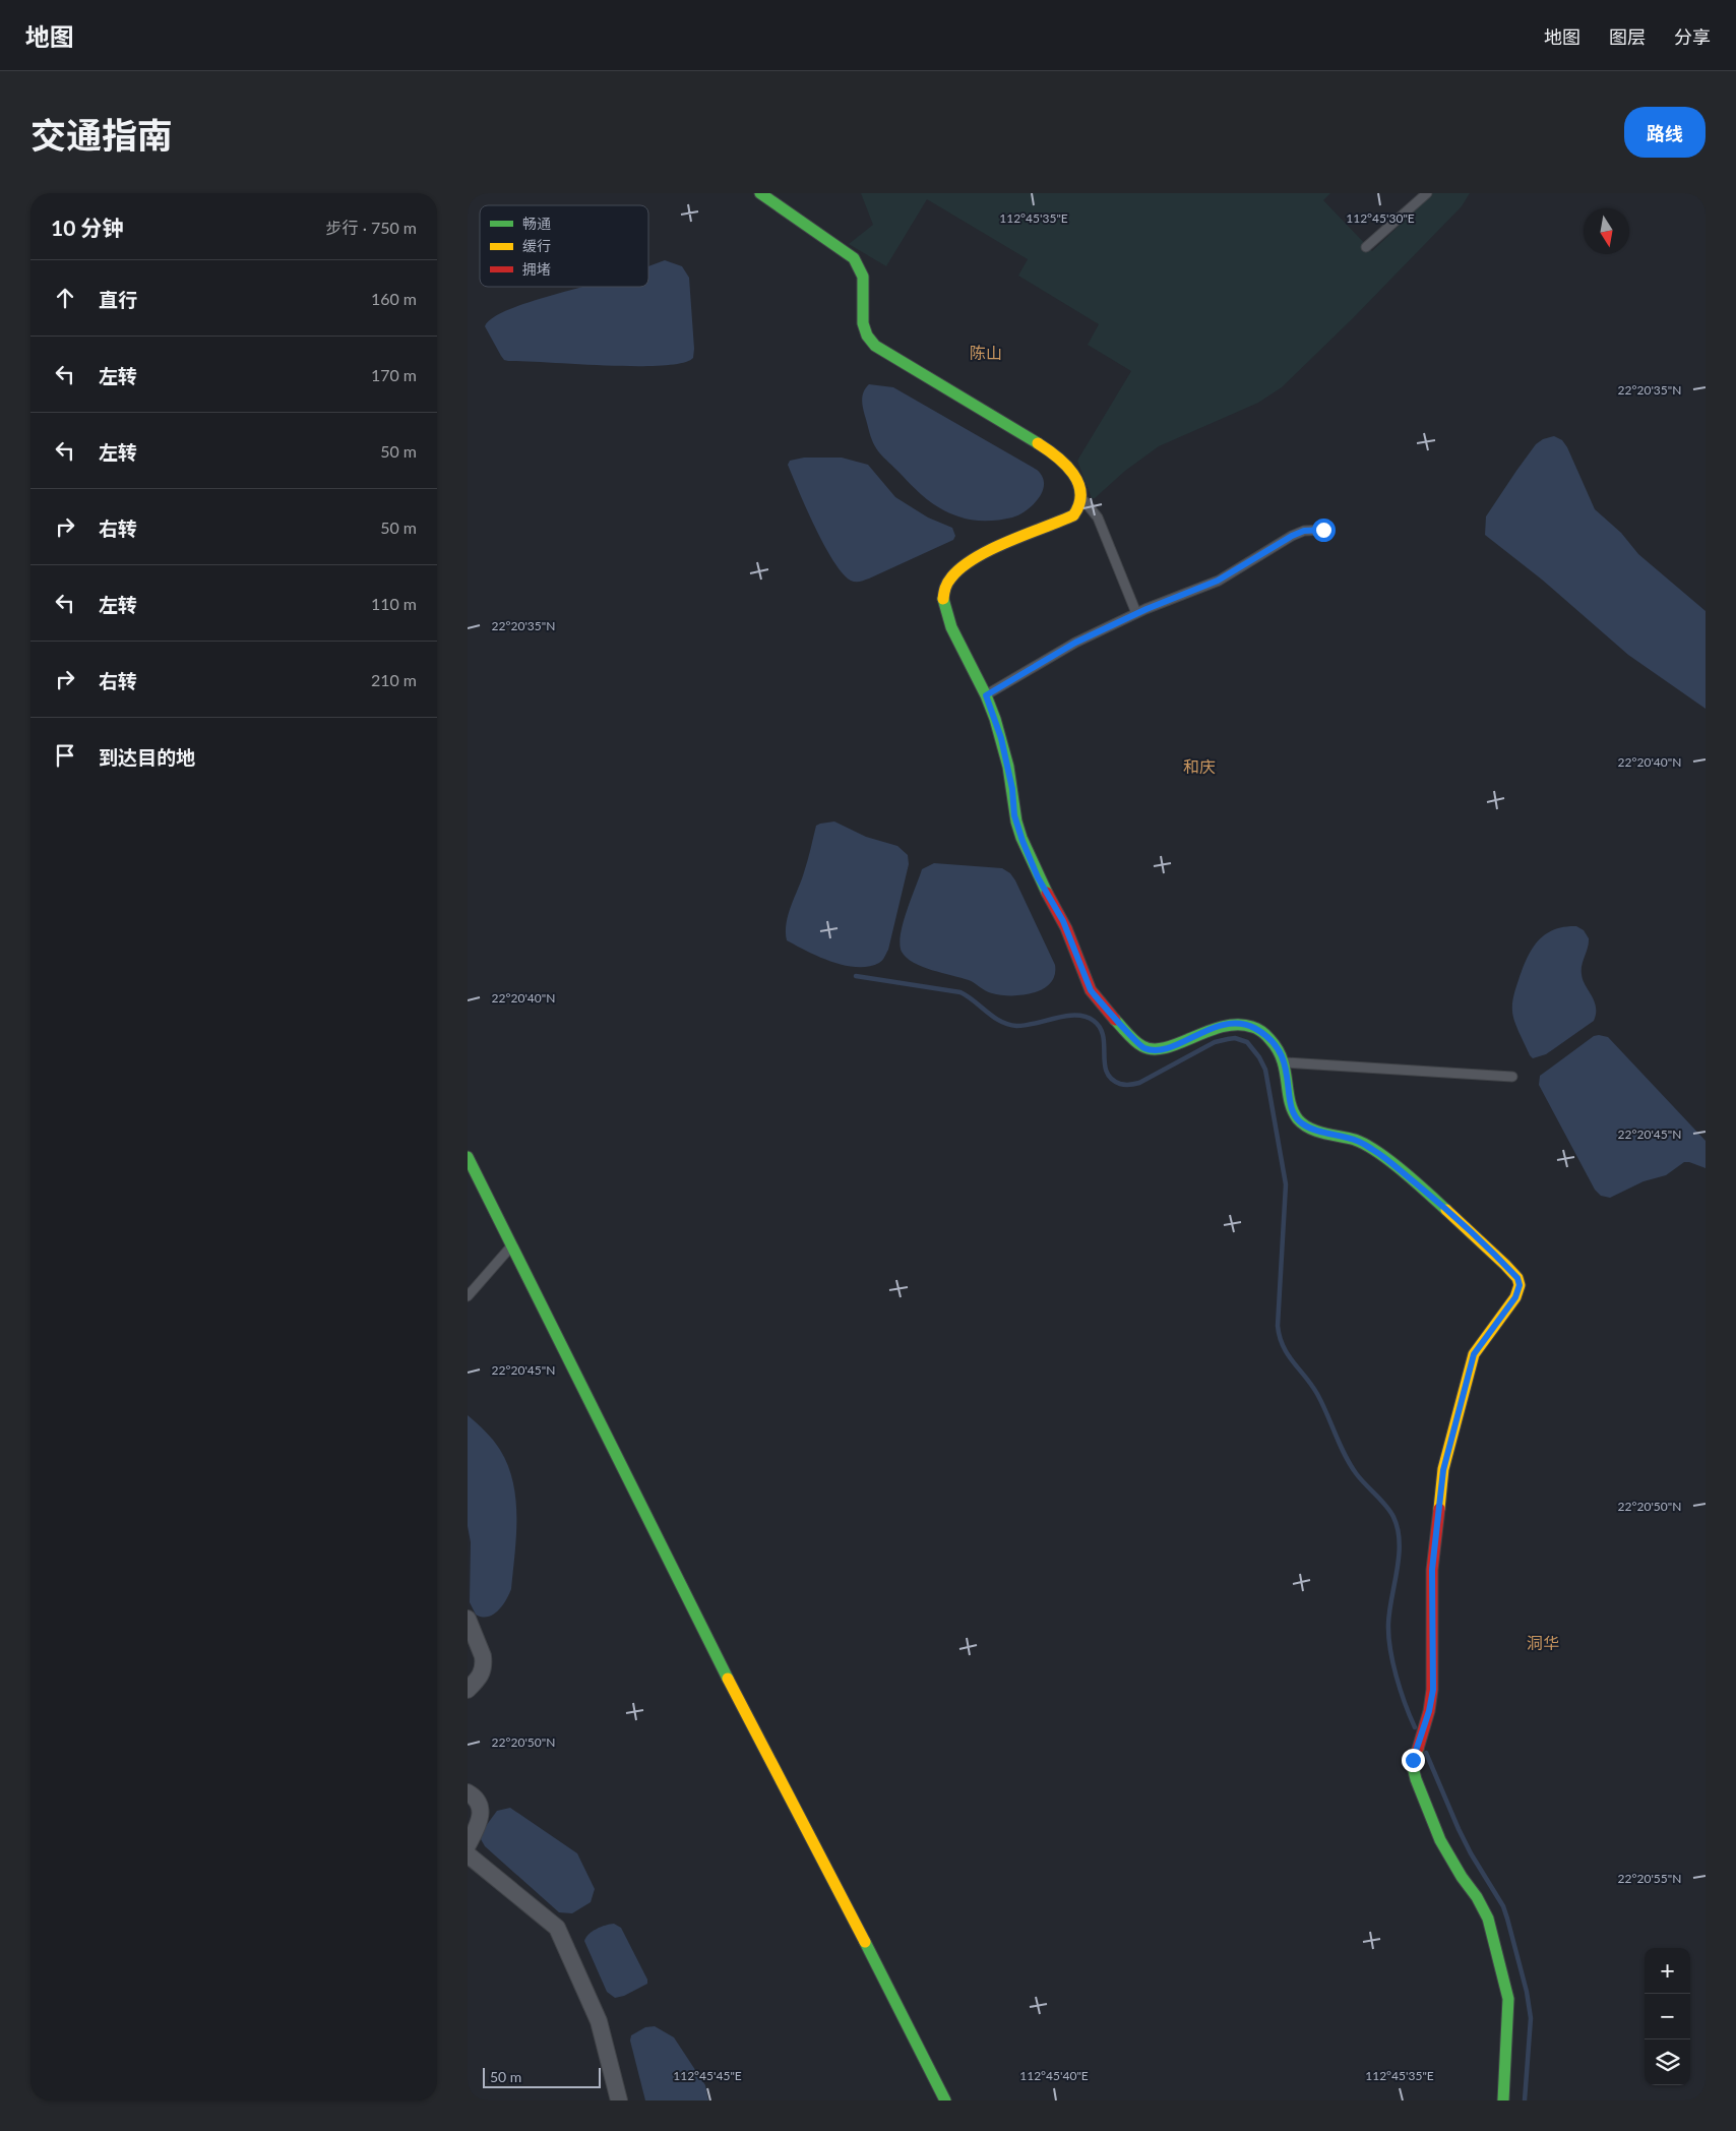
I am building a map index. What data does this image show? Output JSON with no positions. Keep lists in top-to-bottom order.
{
  "districts": ["陈山", "和庆", "洞华"],
  "legend": ["畅通", "缓行", "拥堵"],
  "scale_bar": "50 m",
  "north": "bottom",
  "page": {
    "header": "地图",
    "nav": ["地图", "图层", "分享"],
    "title": "交通指南",
    "buttons": "路线",
    "heading": ["10 分钟", "步行 · 750 m"],
    "list": [
      ["直行", "160 m"],
      ["左转", "170 m"],
      ["左转", "50 m"],
      ["右转", "50 m"],
      ["左转", "110 m"],
      ["右转", "210 m"],
      "到达目的地"
    ],
    "map_buttons": ["+", "−"],
    "scale": "50 m"
  },
  "coordinates": [
    "112°45'35\"E",
    "112°45'30\"E",
    "22°20'35\"N",
    "22°20'40\"N",
    "22°20'45\"N",
    "22°20'50\"N",
    "22°20'55\"N",
    "112°45'45\"E",
    "112°45'40\"E"
  ]
}
